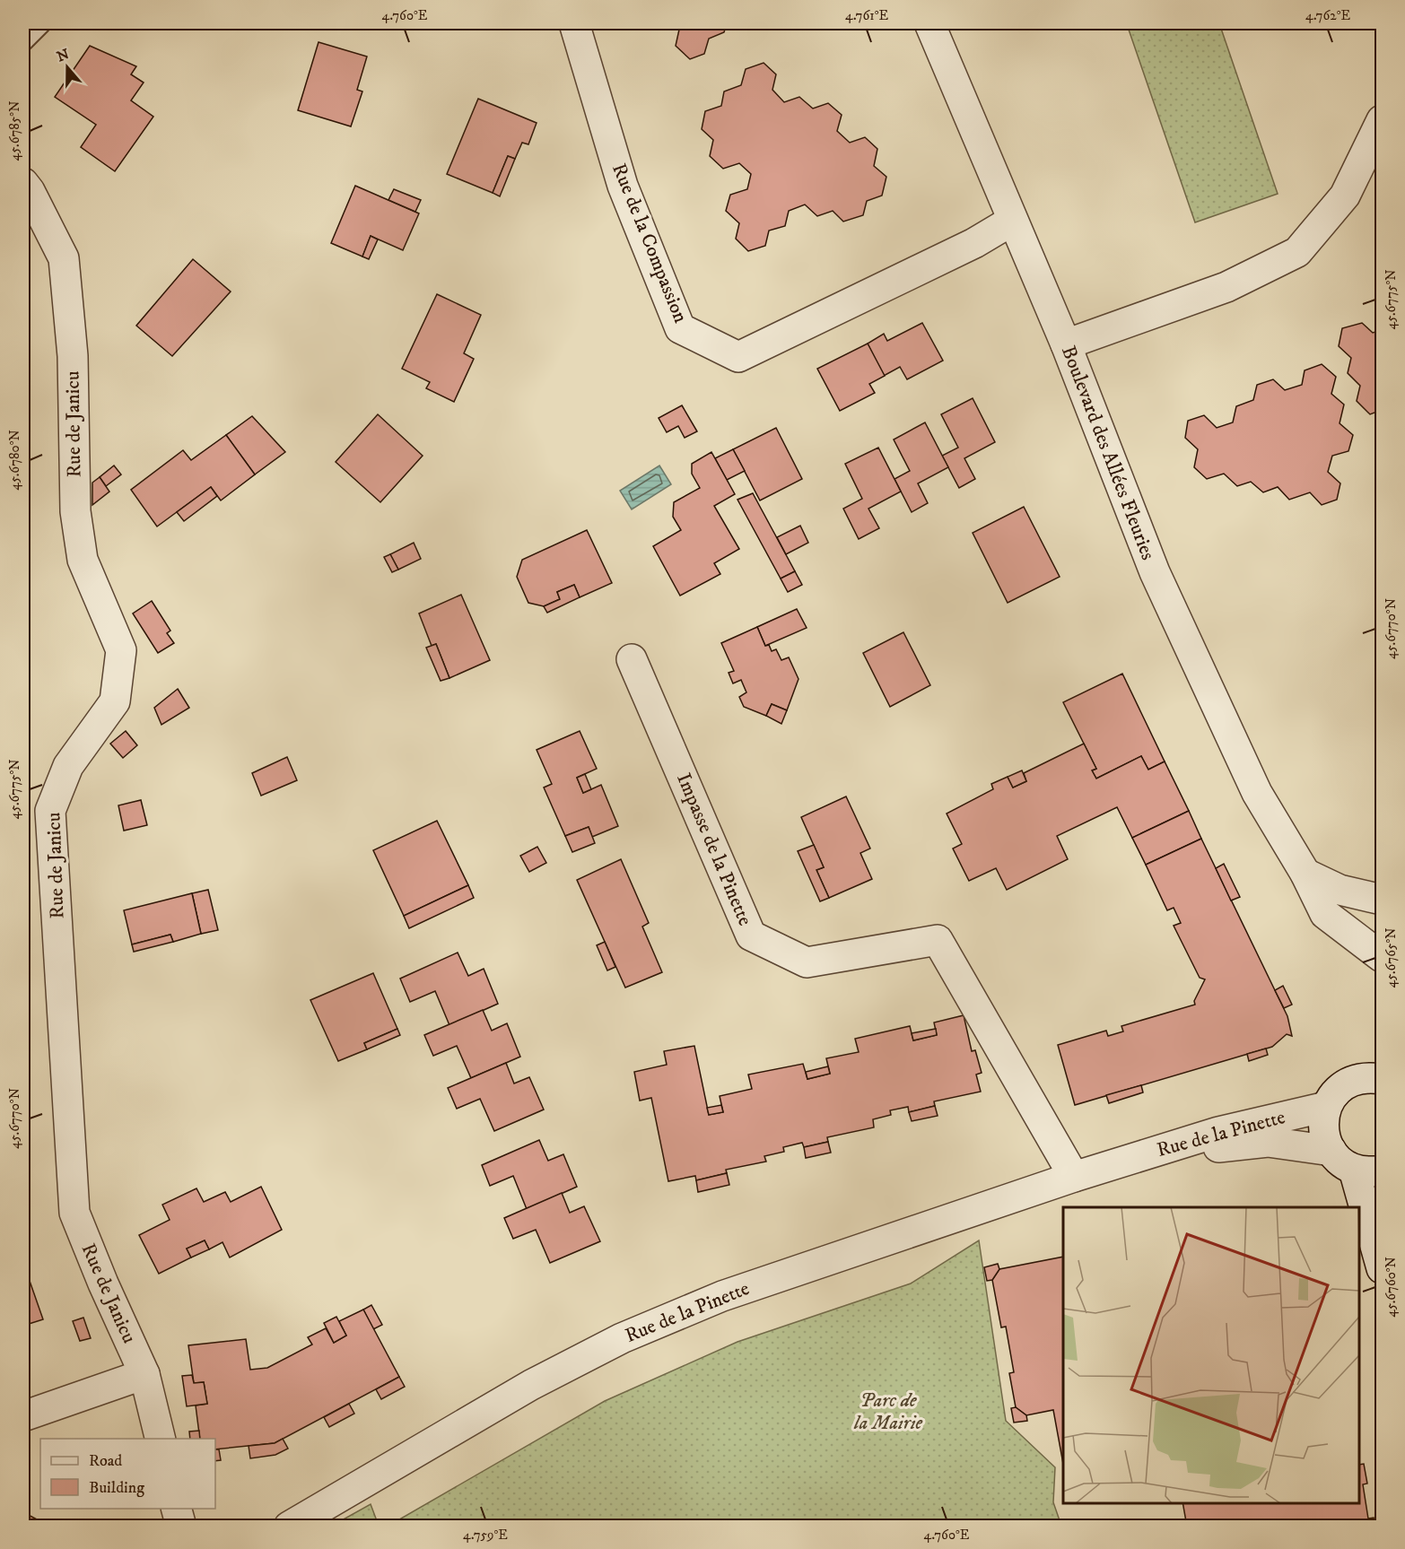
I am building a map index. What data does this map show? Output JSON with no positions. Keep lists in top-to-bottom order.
{
  "streets": {
    "street": [
      "Rue de la Compassion",
      "Rue de Janicu",
      "Boulevard des Allées Fleuries",
      "Impasse de la Pinette",
      "Rue de la Pinette"
    ]
  },
  "crossings": [
    ["Rue de la Compassion", "Boulevard des Allées Fleuries"],
    ["Impasse de la Pinette", "Rue de la Pinette"]
  ],
  "parks": ["Parc de la Mairie"],
  "legend": ["Road", "Building"],
  "north": "top",
  "coordinates": [
    "4.760°E",
    "4.761°E",
    "4.762°E",
    "45.6785°N",
    "45.6775°N",
    "45.6780°N",
    "45.6770°N",
    "45.6765°N",
    "45.6760°N",
    "4.759°E"
  ]
}
